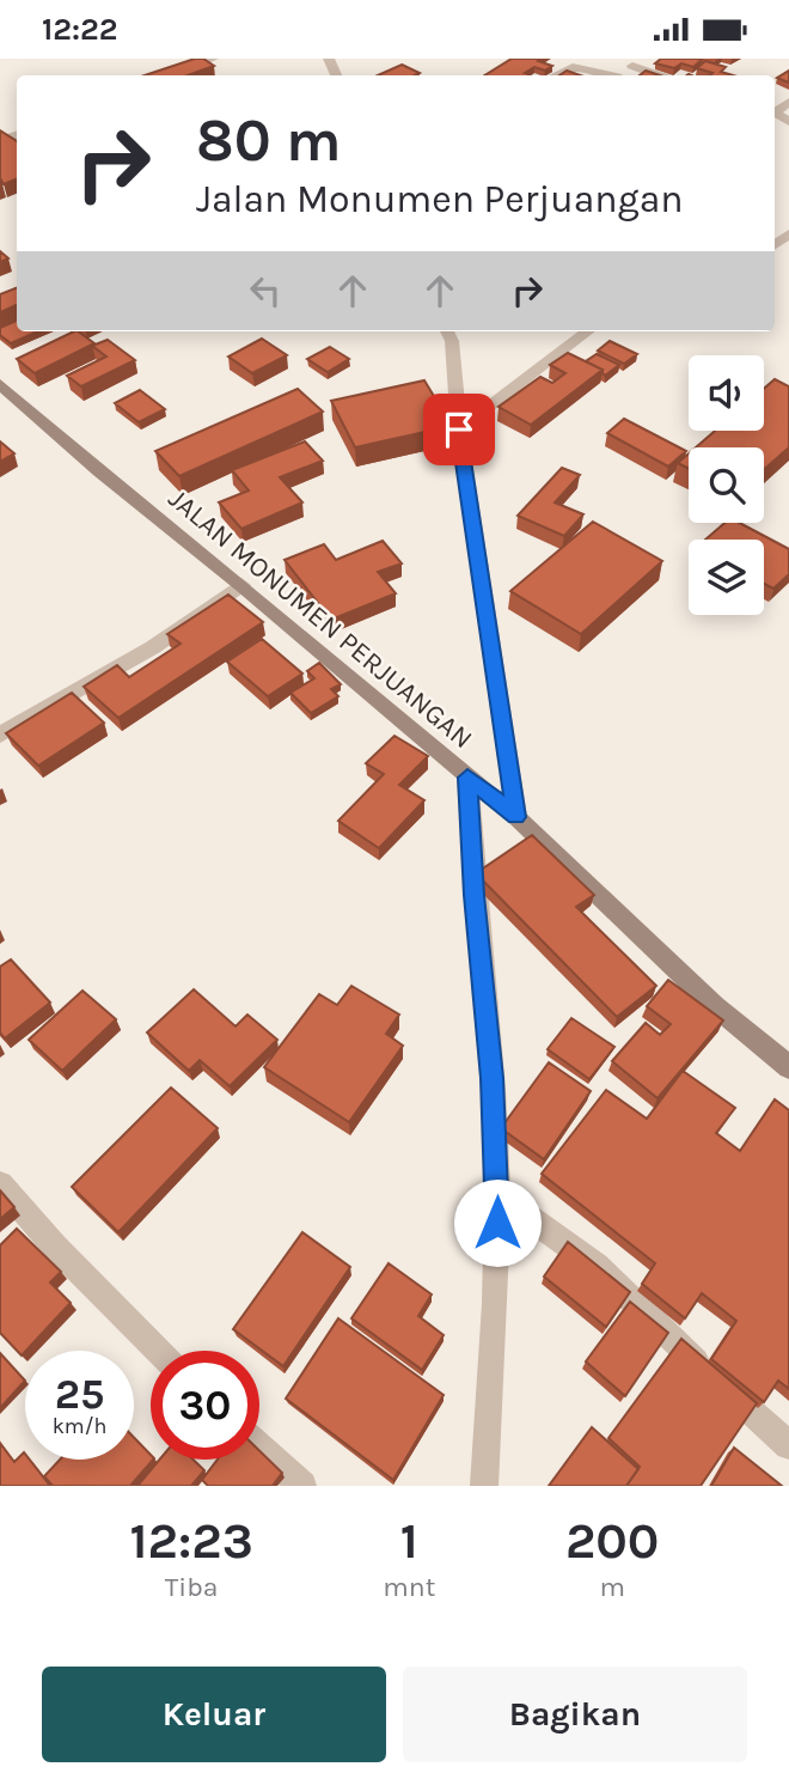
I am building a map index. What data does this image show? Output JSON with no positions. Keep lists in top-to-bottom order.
{
  "streets": {
    "street": ["JALAN MONUMEN PERJUANGAN"]
  },
  "page": {
    "status": "12:22",
    "turn": ["80 m", "Jalan Monumen Perjuangan"],
    "speed": "25 km/h",
    "limit": "30",
    "eta": [
      "12:23",
      "Tiba",
      "1",
      "mnt",
      "200",
      "m"
    ],
    "buttons": ["Keluar", "Bagikan"]
  }
}
